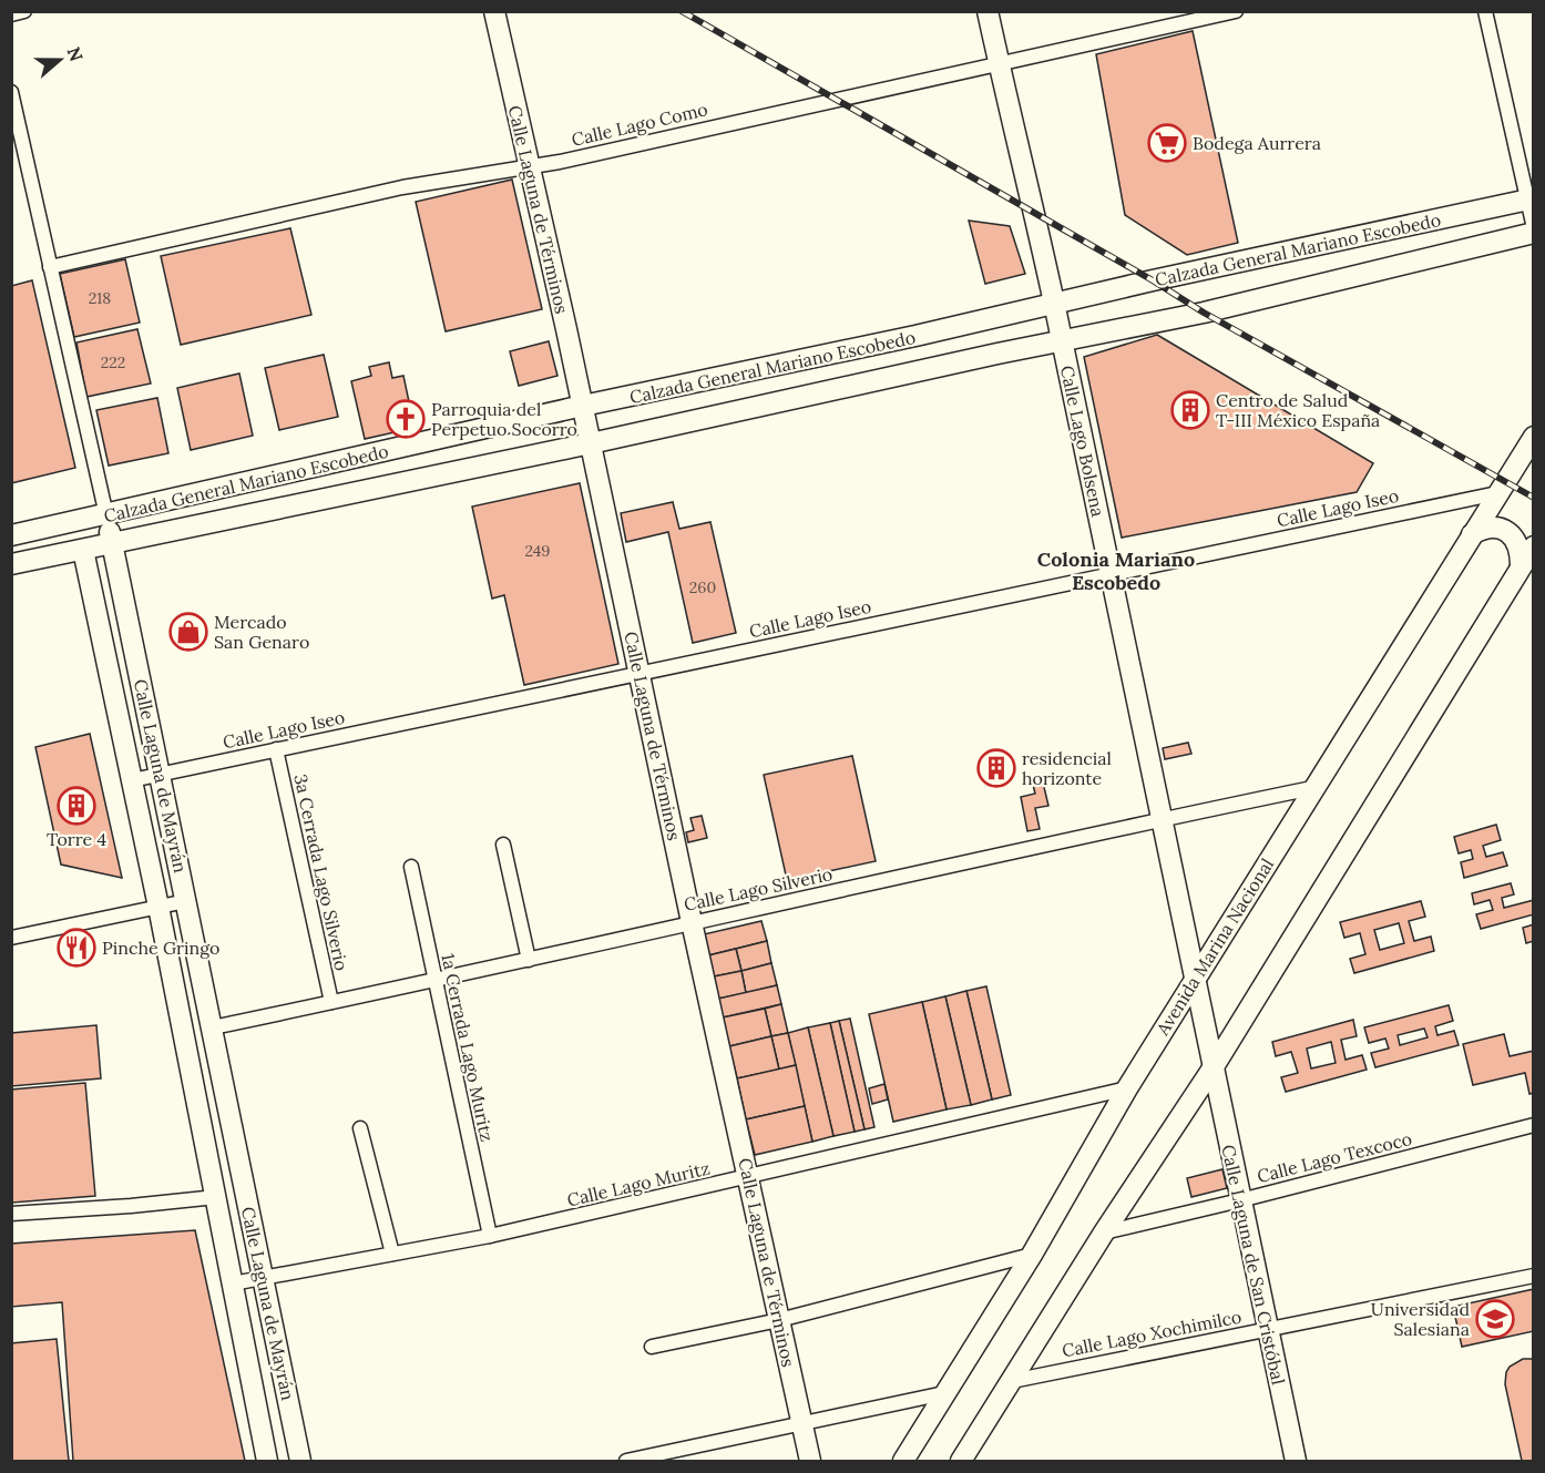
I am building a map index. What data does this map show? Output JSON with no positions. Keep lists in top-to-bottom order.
{
  "streets": {
    "main road": [
      "Calle Laguna de Términos",
      "Calzada General Mariano Escobedo",
      "Calle Lago Bolsena",
      "Calle Laguna de Mayrán",
      "Avenida Marina Nacional",
      "Calle Laguna de San Cristóbal"
    ],
    "street": [
      "Calle Lago Como",
      "Calle Lago Iseo",
      "3a Cerrada Lago Silverio",
      "Calle Lago Silverio",
      "1a Cerrada Lago Muritz",
      "Calle Lago Texcoco",
      "Calle Lago Muritz",
      "Calle Lago Xochimilco"
    ]
  },
  "crossings": [
    ["Calle Lago Como", "Calle Laguna de Términos"],
    ["Calle Lago Como", "Calle Lago Bolsena"],
    ["Calle Lago Como", "Calle Laguna de Mayrán"],
    ["Calle Laguna de Términos", "Calzada General Mariano Escobedo"],
    ["Calle Laguna de Términos", "Calle Lago Iseo"],
    ["Calle Laguna de Términos", "Calle Lago Silverio"],
    ["Calle Laguna de Términos", "Calle Lago Muritz"],
    ["Calzada General Mariano Escobedo", "Calle Lago Bolsena"],
    ["Calzada General Mariano Escobedo", "Calle Laguna de Mayrán"],
    ["Calle Lago Bolsena", "Calle Lago Iseo"],
    ["Calle Lago Bolsena", "Calle Lago Silverio"],
    ["Calle Lago Bolsena", "Avenida Marina Nacional"],
    ["Calle Lago Bolsena", "Calle Laguna de San Cristóbal"],
    ["Calle Lago Iseo", "Calle Laguna de Mayrán"],
    ["Calle Lago Iseo", "3a Cerrada Lago Silverio"],
    ["Calle Lago Iseo", "Avenida Marina Nacional"],
    ["Calle Laguna de Mayrán", "Calle Lago Silverio"],
    ["Calle Laguna de Mayrán", "Calle Lago Muritz"],
    ["3a Cerrada Lago Silverio", "Calle Lago Silverio"],
    ["Calle Lago Silverio", "Avenida Marina Nacional"],
    ["Calle Lago Silverio", "1a Cerrada Lago Muritz"],
    ["Avenida Marina Nacional", "Calle Lago Muritz"],
    ["1a Cerrada Lago Muritz", "Calle Lago Muritz"],
    ["Calle Lago Texcoco", "Calle Laguna de San Cristóbal"],
    ["Calle Laguna de San Cristóbal", "Calle Lago Xochimilco"]
  ],
  "districts": ["Colonia Mariano Escobedo"],
  "places": {
    "supermarket": ["Bodega Aurrera"],
    "building": ["Centro de Salud T-III México España", "residencial horizonte", "Torre 4"],
    "church": ["Parroquia del Perpetuo Socorro"],
    "shop": ["Mercado San Genaro"],
    "restaurant": ["Pinche Gringo"],
    "school or university": ["Universidad Salesiana"]
  },
  "house_numbers": [
    "218",
    "222",
    "249",
    "260"
  ],
  "north": "right"
}
